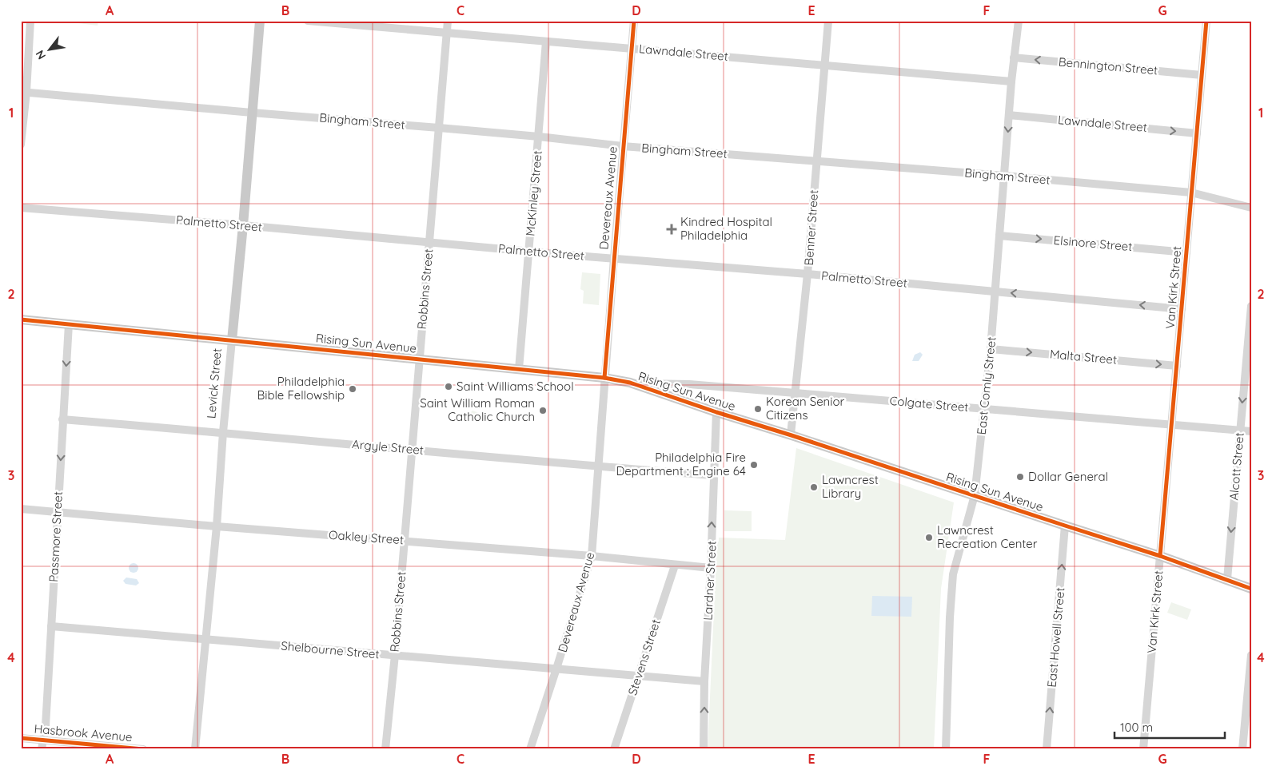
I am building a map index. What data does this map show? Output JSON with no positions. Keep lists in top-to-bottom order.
{
  "streets": {
    "main road": ["Rising Sun Avenue", "Levick Street"],
    "street": [
      "Lawndale Street",
      "Bennington Street",
      "Bingham Street",
      "McKinley Street",
      "Devereaux Avenue",
      "Palmetto Street",
      "Benner Street",
      "Elsinore Street",
      "Van Kirk Street",
      "Robbins Street",
      "Malta Street",
      "East Comly Street",
      "Colgate Street",
      "Argyle Street",
      "Alcott Street",
      "Passmore Street",
      "Oakley Street",
      "Lardner Street",
      "East Howell Street",
      "Shelbourne Street",
      "Stevens Street",
      "Hasbrook Avenue"
    ]
  },
  "crossings": [
    ["Lawndale Street", "McKinley Street"],
    ["Lawndale Street", "Devereaux Avenue"],
    ["Lawndale Street", "Benner Street"],
    ["Lawndale Street", "Van Kirk Street"],
    ["Lawndale Street", "Robbins Street"],
    ["Lawndale Street", "East Comly Street"],
    ["Bennington Street", "Van Kirk Street"],
    ["Bennington Street", "East Comly Street"],
    ["Bingham Street", "McKinley Street"],
    ["Bingham Street", "Devereaux Avenue"],
    ["Bingham Street", "Benner Street"],
    ["Bingham Street", "Van Kirk Street"],
    ["Bingham Street", "Robbins Street"],
    ["Bingham Street", "Levick Street"],
    ["Bingham Street", "East Comly Street"],
    ["McKinley Street", "Palmetto Street"],
    ["McKinley Street", "Rising Sun Avenue"],
    ["Devereaux Avenue", "Palmetto Street"],
    ["Devereaux Avenue", "Rising Sun Avenue"],
    ["Devereaux Avenue", "Argyle Street"],
    ["Devereaux Avenue", "Oakley Street"],
    ["Devereaux Avenue", "Shelbourne Street"],
    ["Palmetto Street", "Benner Street"],
    ["Palmetto Street", "Van Kirk Street"],
    ["Palmetto Street", "Robbins Street"],
    ["Palmetto Street", "Levick Street"],
    ["Palmetto Street", "East Comly Street"],
    ["Benner Street", "Rising Sun Avenue"],
    ["Benner Street", "Colgate Street"],
    ["Elsinore Street", "Van Kirk Street"],
    ["Elsinore Street", "East Comly Street"],
    ["Van Kirk Street", "Rising Sun Avenue"],
    ["Van Kirk Street", "Malta Street"],
    ["Van Kirk Street", "Colgate Street"],
    ["Robbins Street", "Rising Sun Avenue"],
    ["Robbins Street", "Argyle Street"],
    ["Robbins Street", "Oakley Street"],
    ["Robbins Street", "Shelbourne Street"],
    ["Rising Sun Avenue", "Levick Street"],
    ["Rising Sun Avenue", "East Comly Street"],
    ["Rising Sun Avenue", "Colgate Street"],
    ["Rising Sun Avenue", "Alcott Street"],
    ["Rising Sun Avenue", "Passmore Street"],
    ["Rising Sun Avenue", "Lardner Street"],
    ["Rising Sun Avenue", "East Howell Street"],
    ["Malta Street", "East Comly Street"],
    ["Levick Street", "Argyle Street"],
    ["Levick Street", "Oakley Street"],
    ["Levick Street", "Shelbourne Street"],
    ["East Comly Street", "Colgate Street"],
    ["Colgate Street", "Alcott Street"],
    ["Argyle Street", "Passmore Street"],
    ["Argyle Street", "Lardner Street"],
    ["Passmore Street", "Oakley Street"],
    ["Passmore Street", "Shelbourne Street"],
    ["Passmore Street", "Hasbrook Avenue"],
    ["Oakley Street", "Lardner Street"],
    ["Oakley Street", "Stevens Street"],
    ["Lardner Street", "Shelbourne Street"],
    ["Shelbourne Street", "Stevens Street"]
  ],
  "one_way": [
    "Bennington Street",
    "Elsinore Street",
    "Malta Street",
    "Alcott Street",
    "Passmore Street",
    "Lardner Street",
    "East Howell Street"
  ],
  "places": {
    "health": ["Kindred Hospital Philadelphia"],
    "other": [
      "Saint Williams School",
      "Philadelphia Bible Fellowship",
      "Korean Senior Citizens",
      "Saint William Roman Catholic Church",
      "Philadelphia Fire Department : Engine 64",
      "Dollar General",
      "Lawncrest Library",
      "Lawncrest Recreation Center"
    ]
  },
  "scale_bar": "100 m",
  "north": "bottom left",
  "grid": {
    "columns": [
      "A",
      "B",
      "C",
      "D",
      "E",
      "F",
      "G"
    ],
    "rows": [
      "1",
      "2",
      "3",
      "4"
    ]
  }
}
